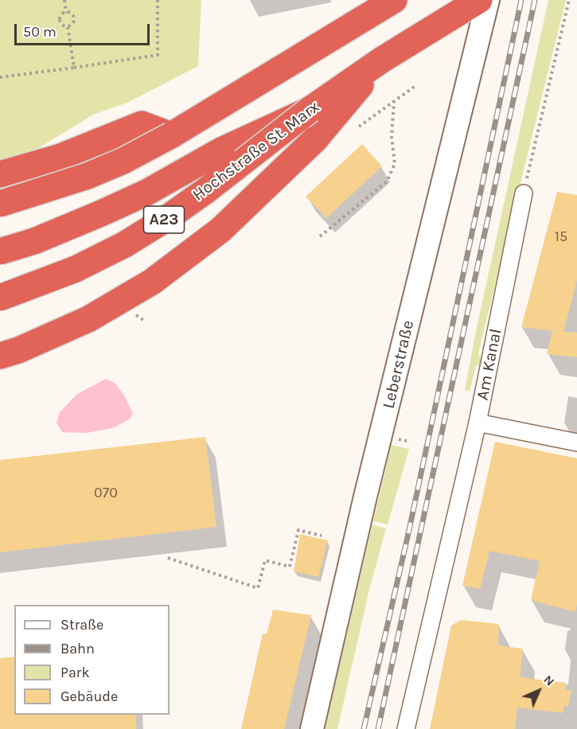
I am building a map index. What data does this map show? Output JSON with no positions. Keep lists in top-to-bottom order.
{
  "streets": {
    "highway": ["Hochstraße St. Marx", "A23"],
    "street": ["Leberstraße", "Am Kanal"]
  },
  "house_numbers": ["15", "070"],
  "legend": [
    "Straße",
    "Bahn",
    "Park",
    "Gebäude"
  ],
  "scale_bar": "50 m",
  "north": "top right"
}
